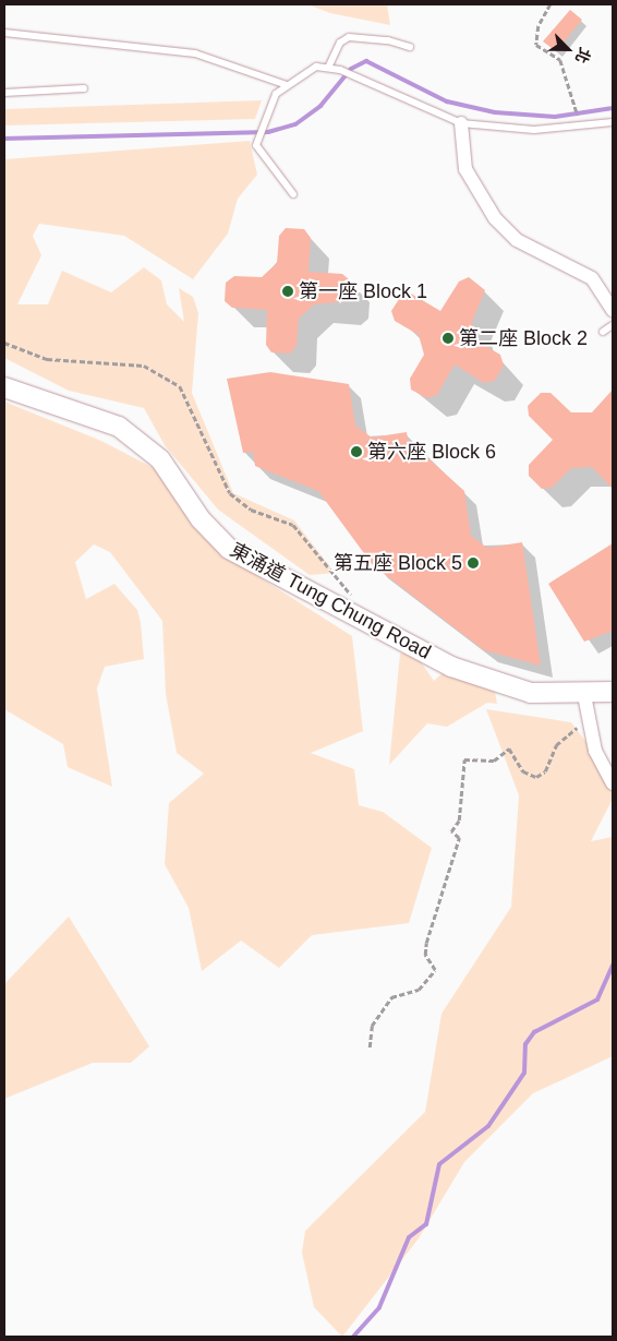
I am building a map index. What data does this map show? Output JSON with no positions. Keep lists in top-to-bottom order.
{
  "streets": {
    "main road": ["東涌道 Tung Chung Road"]
  },
  "places": [
    "第一座 Block 1",
    "第二座 Block 2",
    "第六座 Block 6",
    "第五座 Block 5"
  ],
  "north": "bottom right"
}
